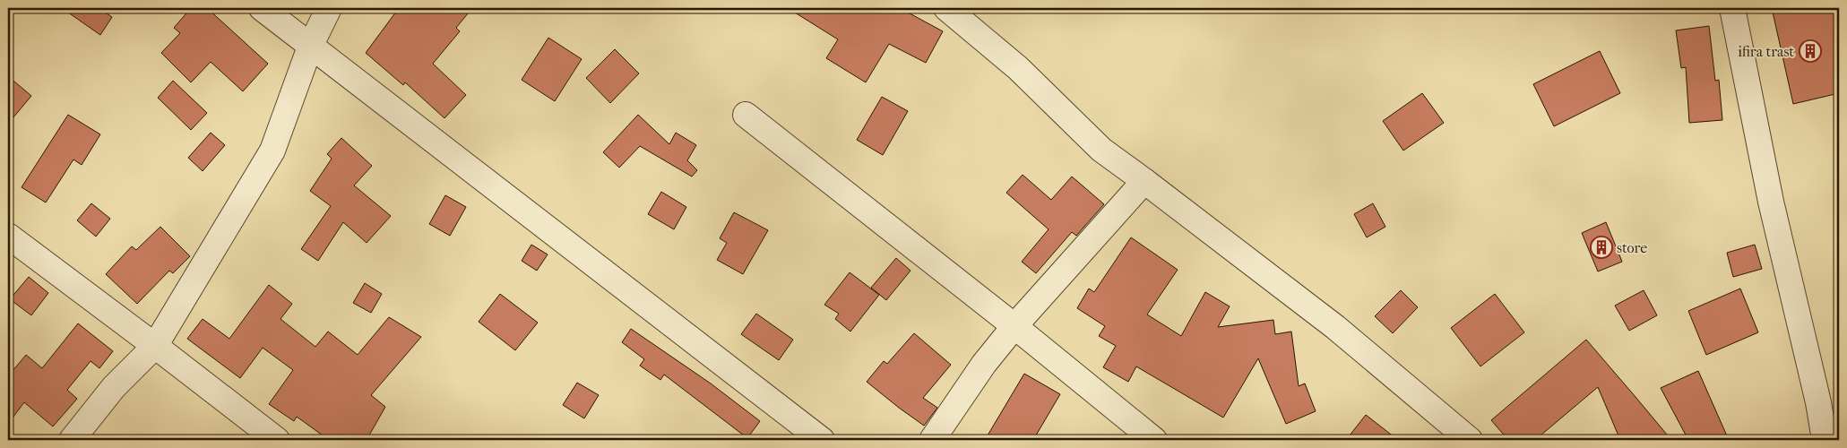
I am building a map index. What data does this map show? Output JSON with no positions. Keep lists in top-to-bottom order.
{
  "places": {
    "building": ["ifira trast", "store"]
  }
}
